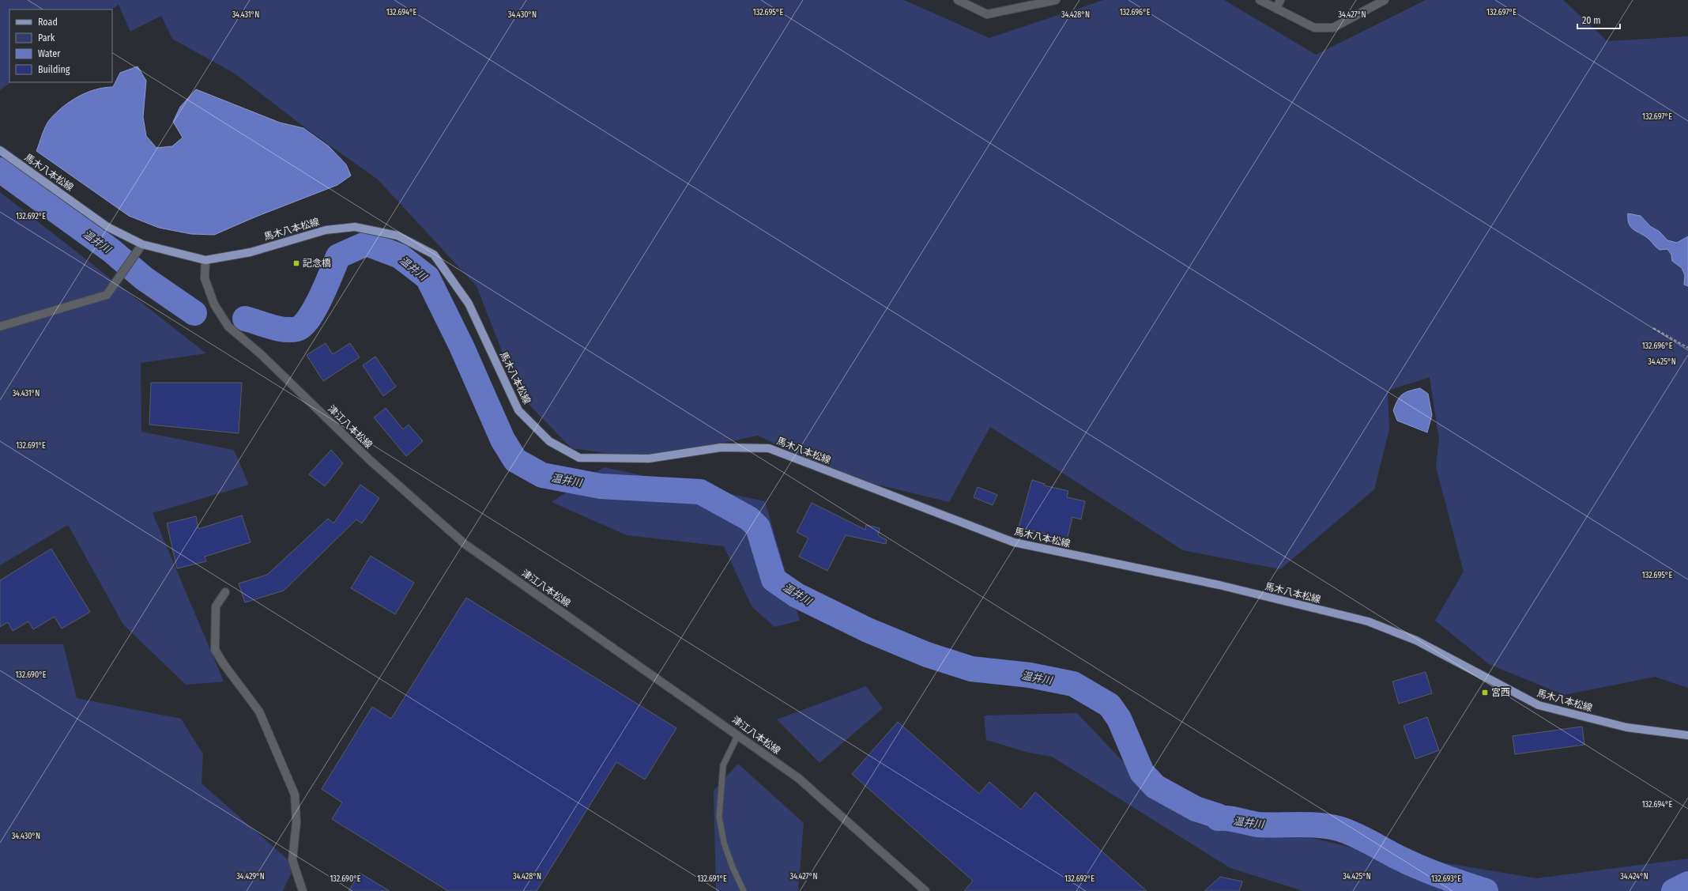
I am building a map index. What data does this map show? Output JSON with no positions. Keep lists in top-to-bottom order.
{
  "streets": {
    "main road": ["馬木八本松線", "津江八本松線"]
  },
  "crossings": [
    ["馬木八本松線", "津江八本松線"]
  ],
  "water": ["温井川"],
  "places": {
    "transit": ["記念橋", "宮西"]
  },
  "legend": [
    "Road",
    "Park",
    "Water",
    "Building"
  ],
  "scale_bar": "20 m",
  "coordinates": [
    "132.696°E",
    "132.697°E",
    "132.694°E",
    "132.695°E",
    "34.431°N",
    "34.430°N",
    "34.428°N",
    "34.427°N",
    "132.692°E",
    "34.425°N",
    "132.691°E",
    "132.690°E",
    "34.429°N",
    "34.424°N",
    "132.693°E"
  ]
}
